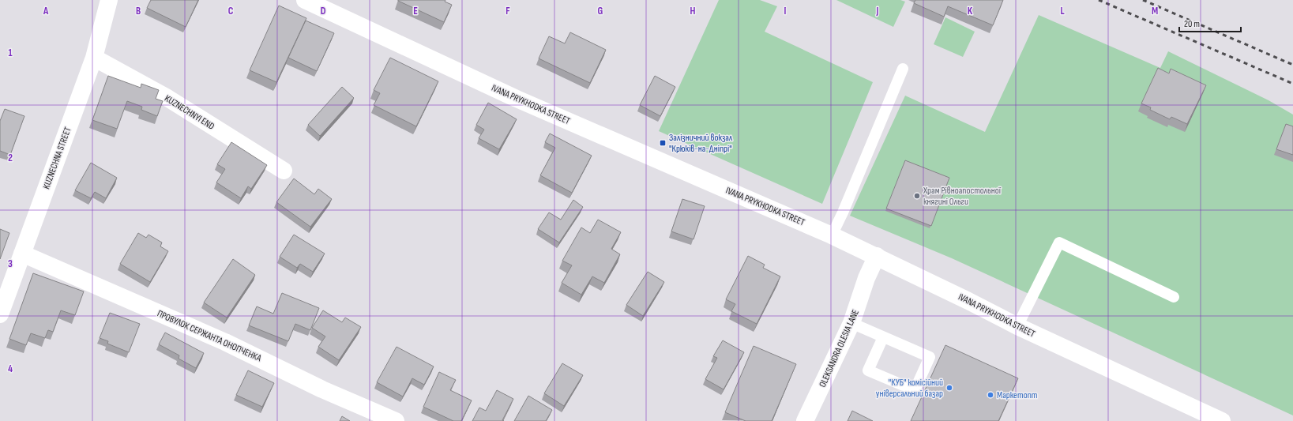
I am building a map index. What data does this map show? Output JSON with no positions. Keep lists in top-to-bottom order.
{
  "streets": {
    "street": [
      "IVANA PRYKHODKA STREET",
      "KUZNECHNYI END",
      "KUZNECHNA STREET",
      "ПРОВУЛОК СЕРЖАНТА ОНОПЧЕНКА",
      "OLEKSANDRA OLESIA LANE"
    ]
  },
  "crossings": [
    ["IVANA PRYKHODKA STREET", "OLEKSANDRA OLESIA LANE"],
    ["KUZNECHNYI END", "KUZNECHNA STREET"],
    ["KUZNECHNA STREET", "ПРОВУЛОК СЕРЖАНТА ОНОПЧЕНКА"]
  ],
  "places": {
    "transit": ["Залізничний вокзал \"Крюкiв-на-Днiпрi\""],
    "other": ["Храм Рівноапостольної княгині Ольги", "\"КУБ\" комісійний універсальний базар", "Маркетопт"]
  },
  "scale_bar": "20 m",
  "grid": {
    "columns": [
      "A",
      "B",
      "C",
      "D",
      "E",
      "F",
      "G",
      "H",
      "I",
      "J",
      "K",
      "L",
      "M"
    ],
    "rows": [
      "1",
      "2",
      "3",
      "4"
    ]
  }
}
